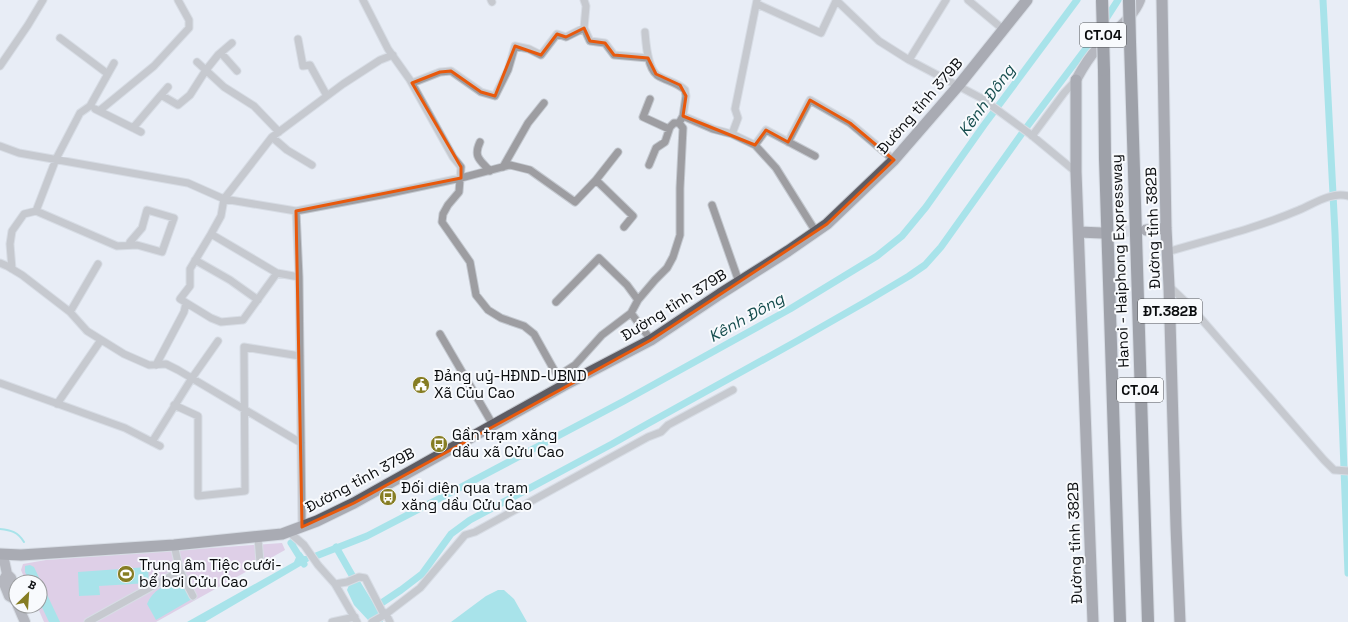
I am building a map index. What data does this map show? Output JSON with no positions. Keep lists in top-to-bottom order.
{
  "streets": {
    "highway": ["CT.04", "Hanoi - Haiphong Expressway"],
    "main road": ["Đường tỉnh 379B", "Đường tỉnh 382B", "ĐT.382B"]
  },
  "water": ["Kênh Đông"],
  "places": {
    "public building": ["Đảng uỷ-HĐND-UBND Xã Củu Cao"],
    "bus stop": ["Gần trạm xăng dầu xã Cửu Cao", "Đối diện qua trạm xăng dầu Cửu Cao"],
    "sports": ["Trung âm Tiệc cưới- bể bơi Cửu Cao"]
  },
  "north": "top right"
}
